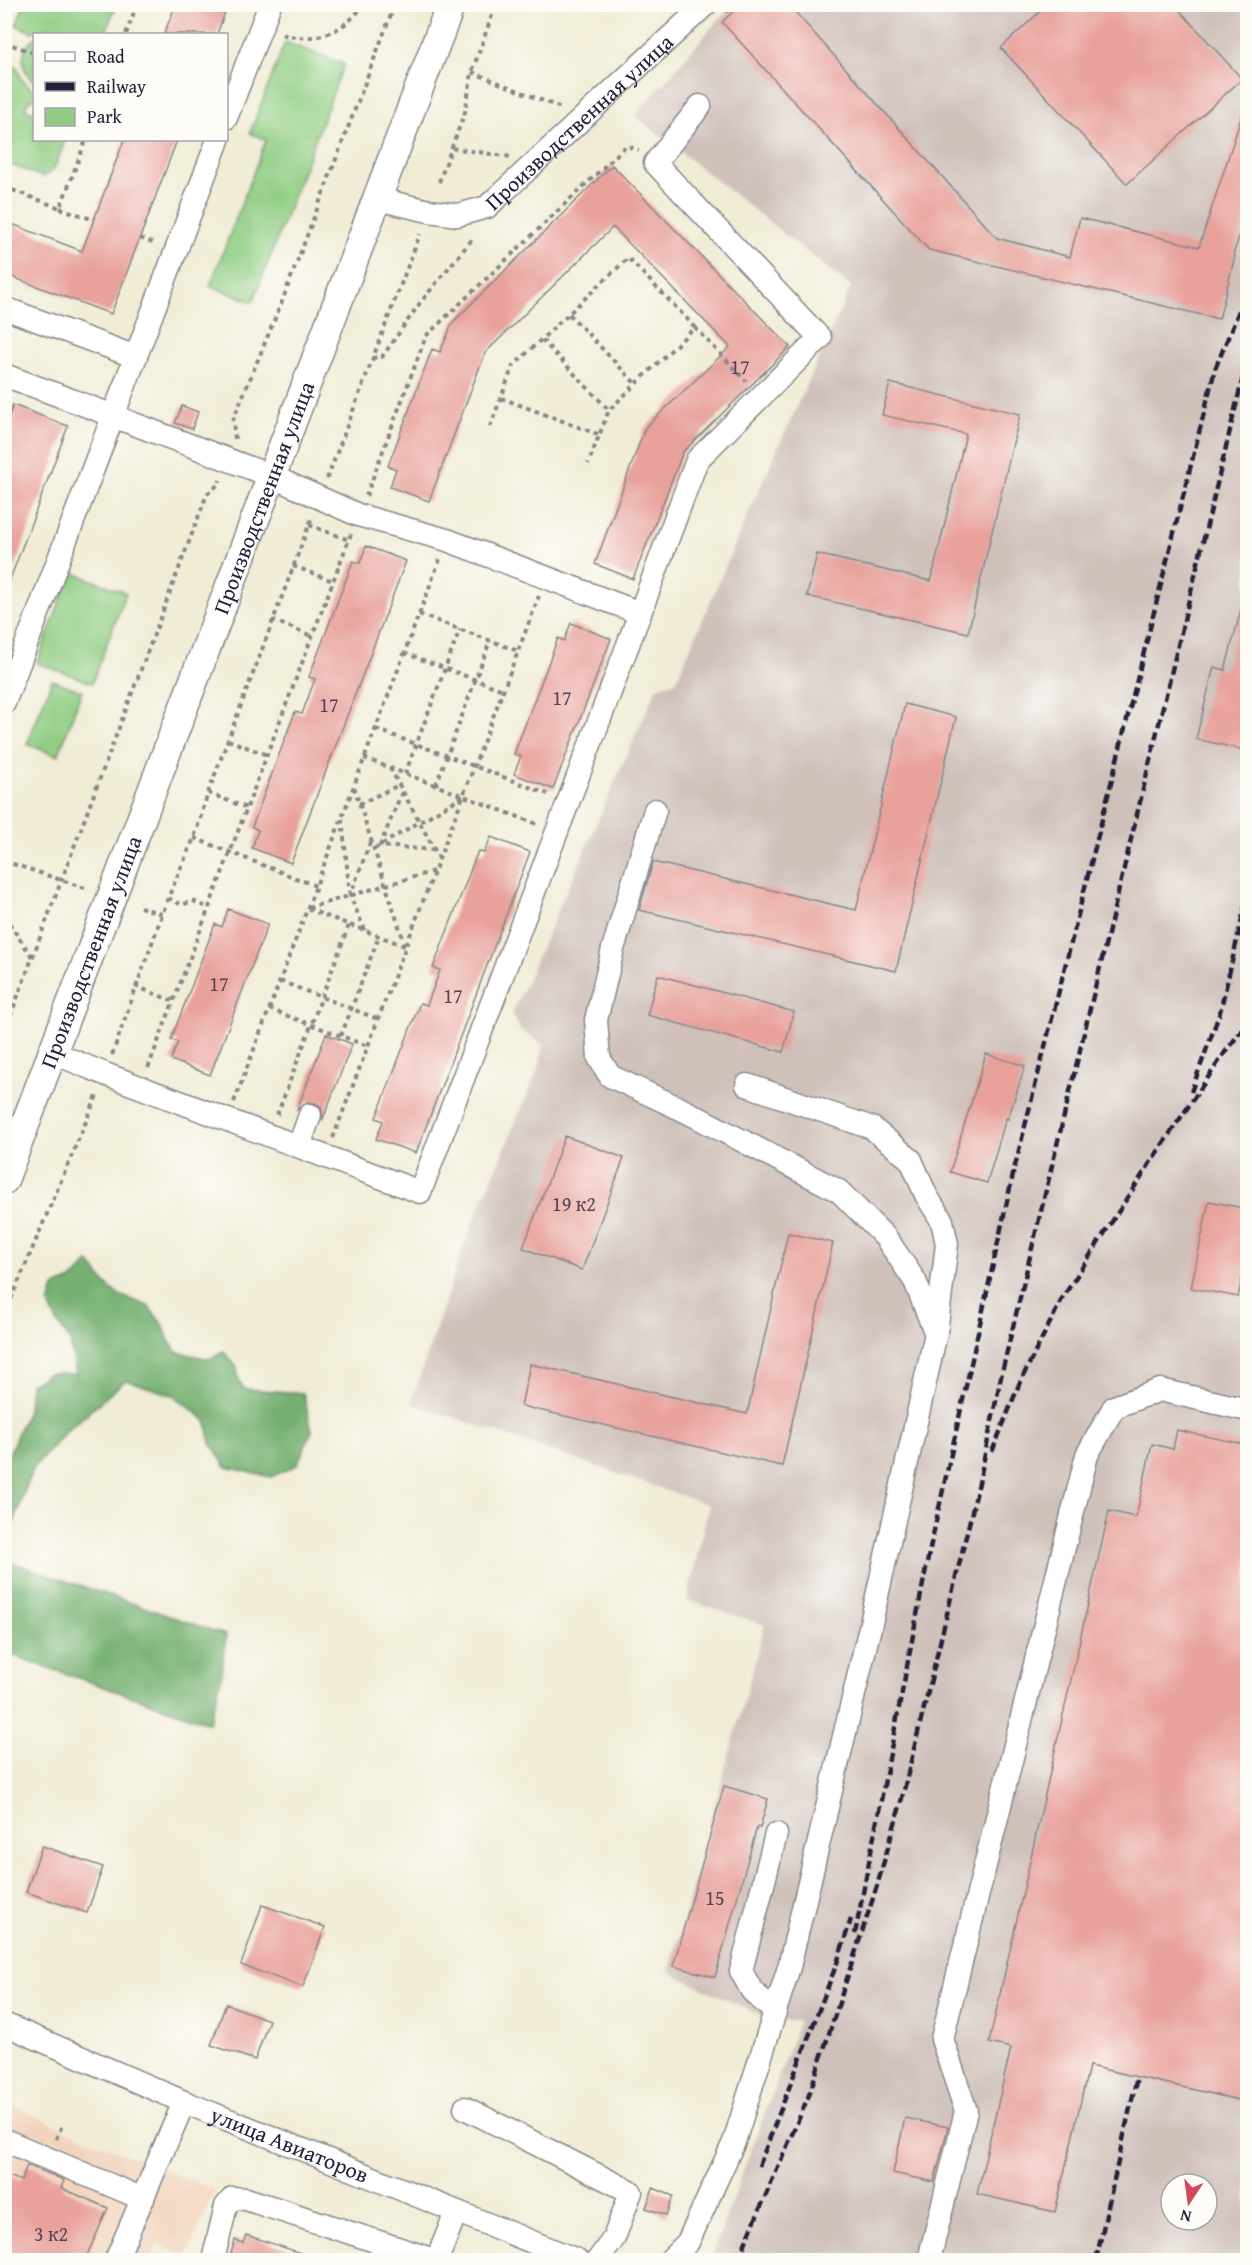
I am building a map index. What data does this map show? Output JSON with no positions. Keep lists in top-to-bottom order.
{
  "streets": {
    "main road": ["Производственная улица"],
    "street": ["улица Авиаторов"]
  },
  "house_numbers": [
    "17",
    "17",
    "17",
    "17",
    "17",
    "19 к2",
    "15",
    "3 к2"
  ],
  "legend": ["Road", "Railway", "Park"],
  "north": "bottom"
}
